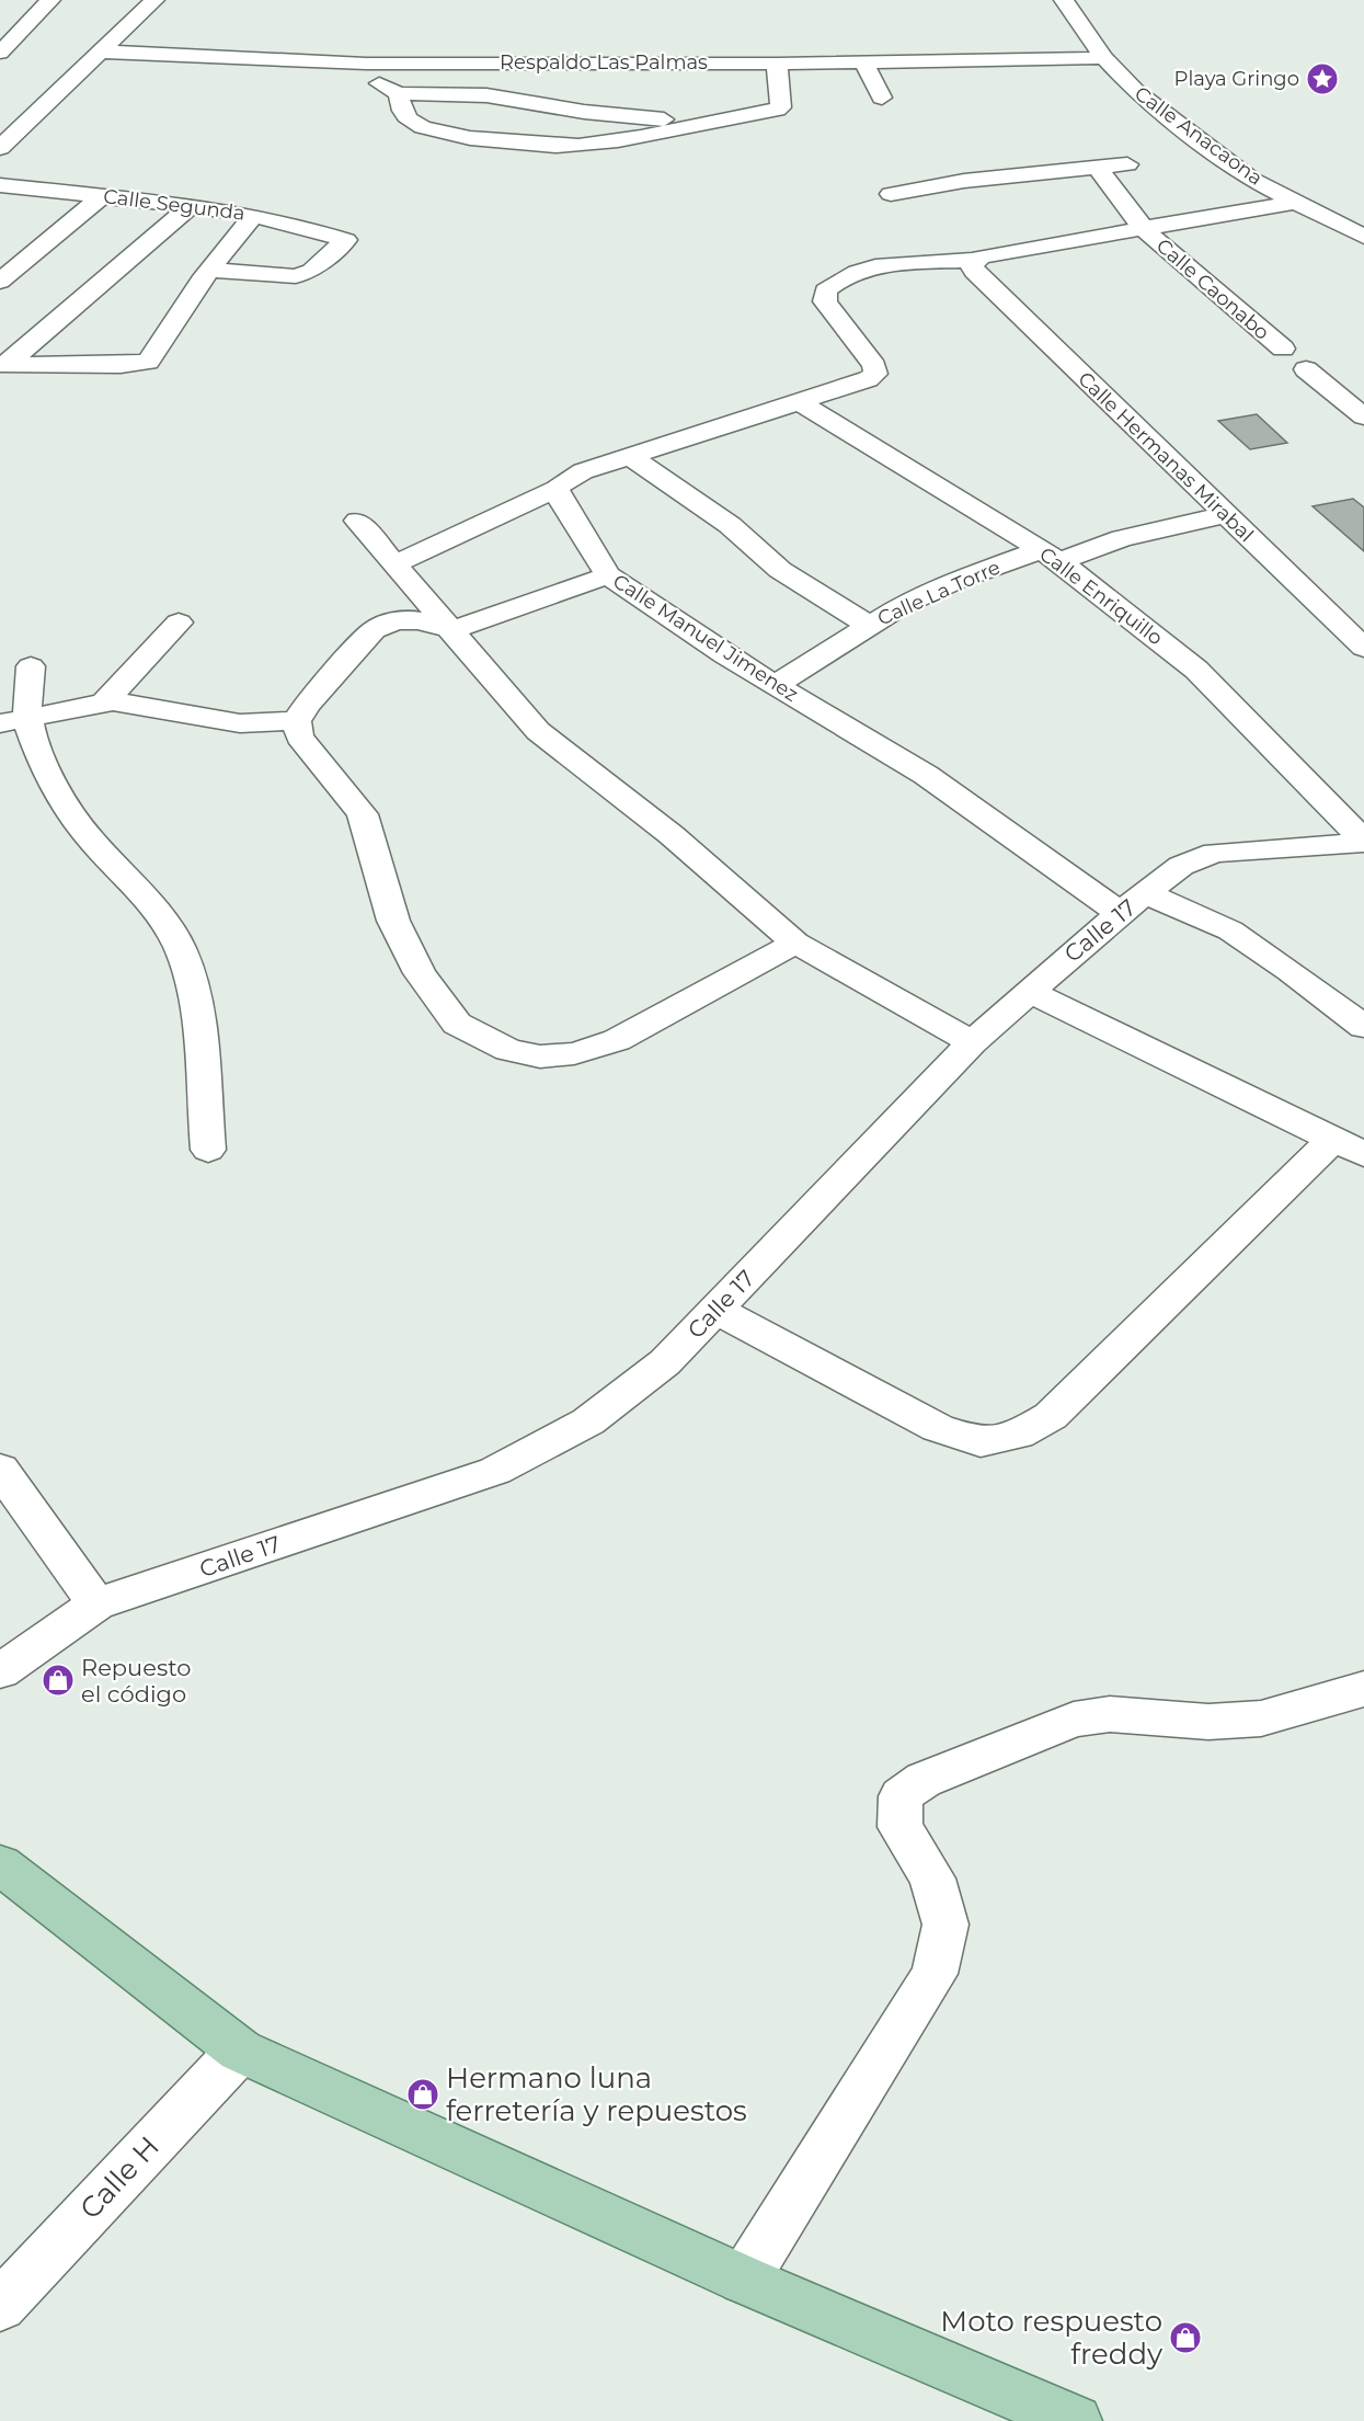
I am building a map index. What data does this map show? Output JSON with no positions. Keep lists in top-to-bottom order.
{
  "streets": {
    "street": [
      "Respaldo Las Palmas",
      "Calle Anacaona",
      "Calle Segunda",
      "Calle Caonabo",
      "Calle Hermanas Mirabal",
      "Calle La Torre",
      "Calle Enriquillo",
      "Calle Manuel Jimenez",
      "Calle 17",
      "Calle H"
    ]
  },
  "crossings": [
    ["Respaldo Las Palmas", "Calle Anacaona"],
    ["Calle Hermanas Mirabal", "Calle La Torre"],
    ["Calle La Torre", "Calle Enriquillo"],
    ["Calle La Torre", "Calle Manuel Jimenez"],
    ["Calle Enriquillo", "Calle 17"],
    ["Calle Manuel Jimenez", "Calle 17"]
  ],
  "places": {
    "place": ["Playa Gringo"],
    "shop": ["Repuesto el código", "Hermano luna ferretería y repuestos", "Moto respuesto freddy"]
  }
}
